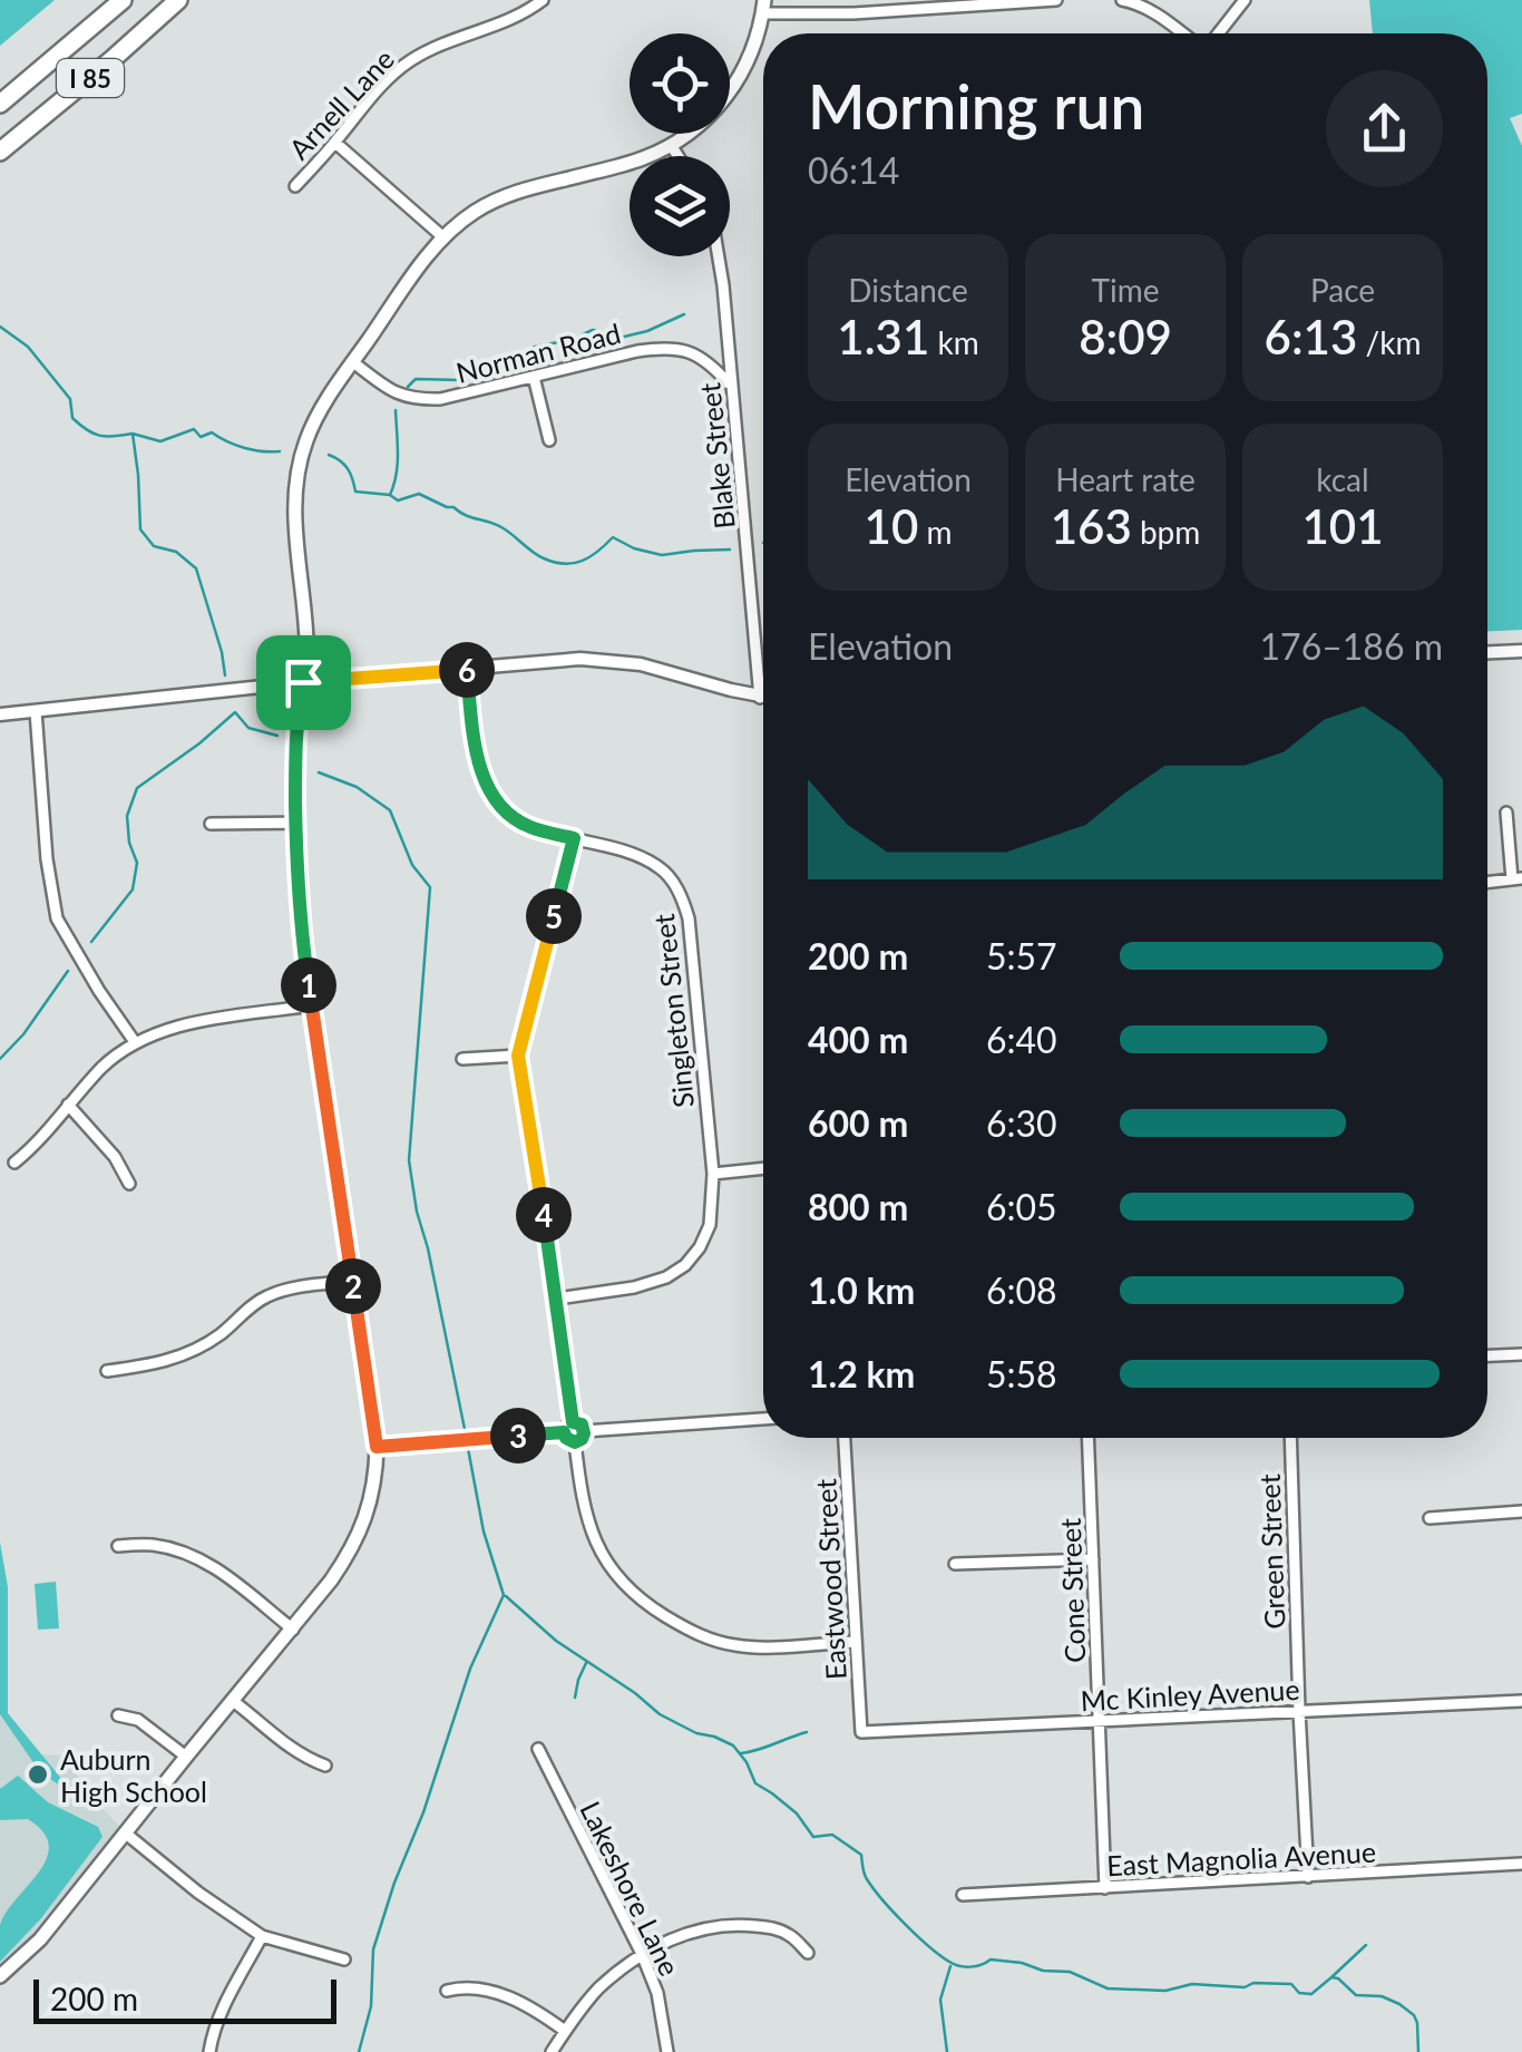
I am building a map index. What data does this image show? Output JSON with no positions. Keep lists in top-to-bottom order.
{
  "streets": {
    "highway": ["I 85"],
    "street": [
      "Arnell Lane",
      "Norman Road",
      "Blake Street",
      "Singleton Street",
      "Green Street",
      "Eastwood Street",
      "Cone Street",
      "Mc Kinley Avenue",
      "East Magnolia Avenue",
      "Lakeshore Lane"
    ]
  },
  "crossings": [
    ["Norman Road", "Blake Street"],
    ["Green Street", "Mc Kinley Avenue"],
    ["Green Street", "East Magnolia Avenue"],
    ["Eastwood Street", "Mc Kinley Avenue"],
    ["Cone Street", "Mc Kinley Avenue"],
    ["Cone Street", "East Magnolia Avenue"]
  ],
  "places": ["Auburn High School"],
  "scale_bar": "200 m",
  "page": {
    "heading": ["Morning run", "06:14"],
    "stats": [
      ["Distance", "1.31 km"],
      ["Time", "8:09"],
      ["Pace", "6:13 /km"],
      ["Elevation", "10 m"],
      ["Heart rate", "163 bpm"],
      ["kcal", "101"]
    ],
    "chart": ["Elevation", "176–186 m"],
    "pins": [
      "6",
      "5",
      "1",
      "4",
      "2",
      "3"
    ],
    "list": [
      {
        "name": "200 m",
        "note": "5:57"
      },
      {
        "name": "400 m",
        "note": "6:40"
      },
      {
        "name": "600 m",
        "note": "6:30"
      },
      {
        "name": "800 m",
        "note": "6:05"
      },
      {
        "name": "1.0 km",
        "note": "6:08"
      },
      {
        "name": "1.2 km",
        "note": "5:58"
      }
    ],
    "scale": "200 m"
  }
}
